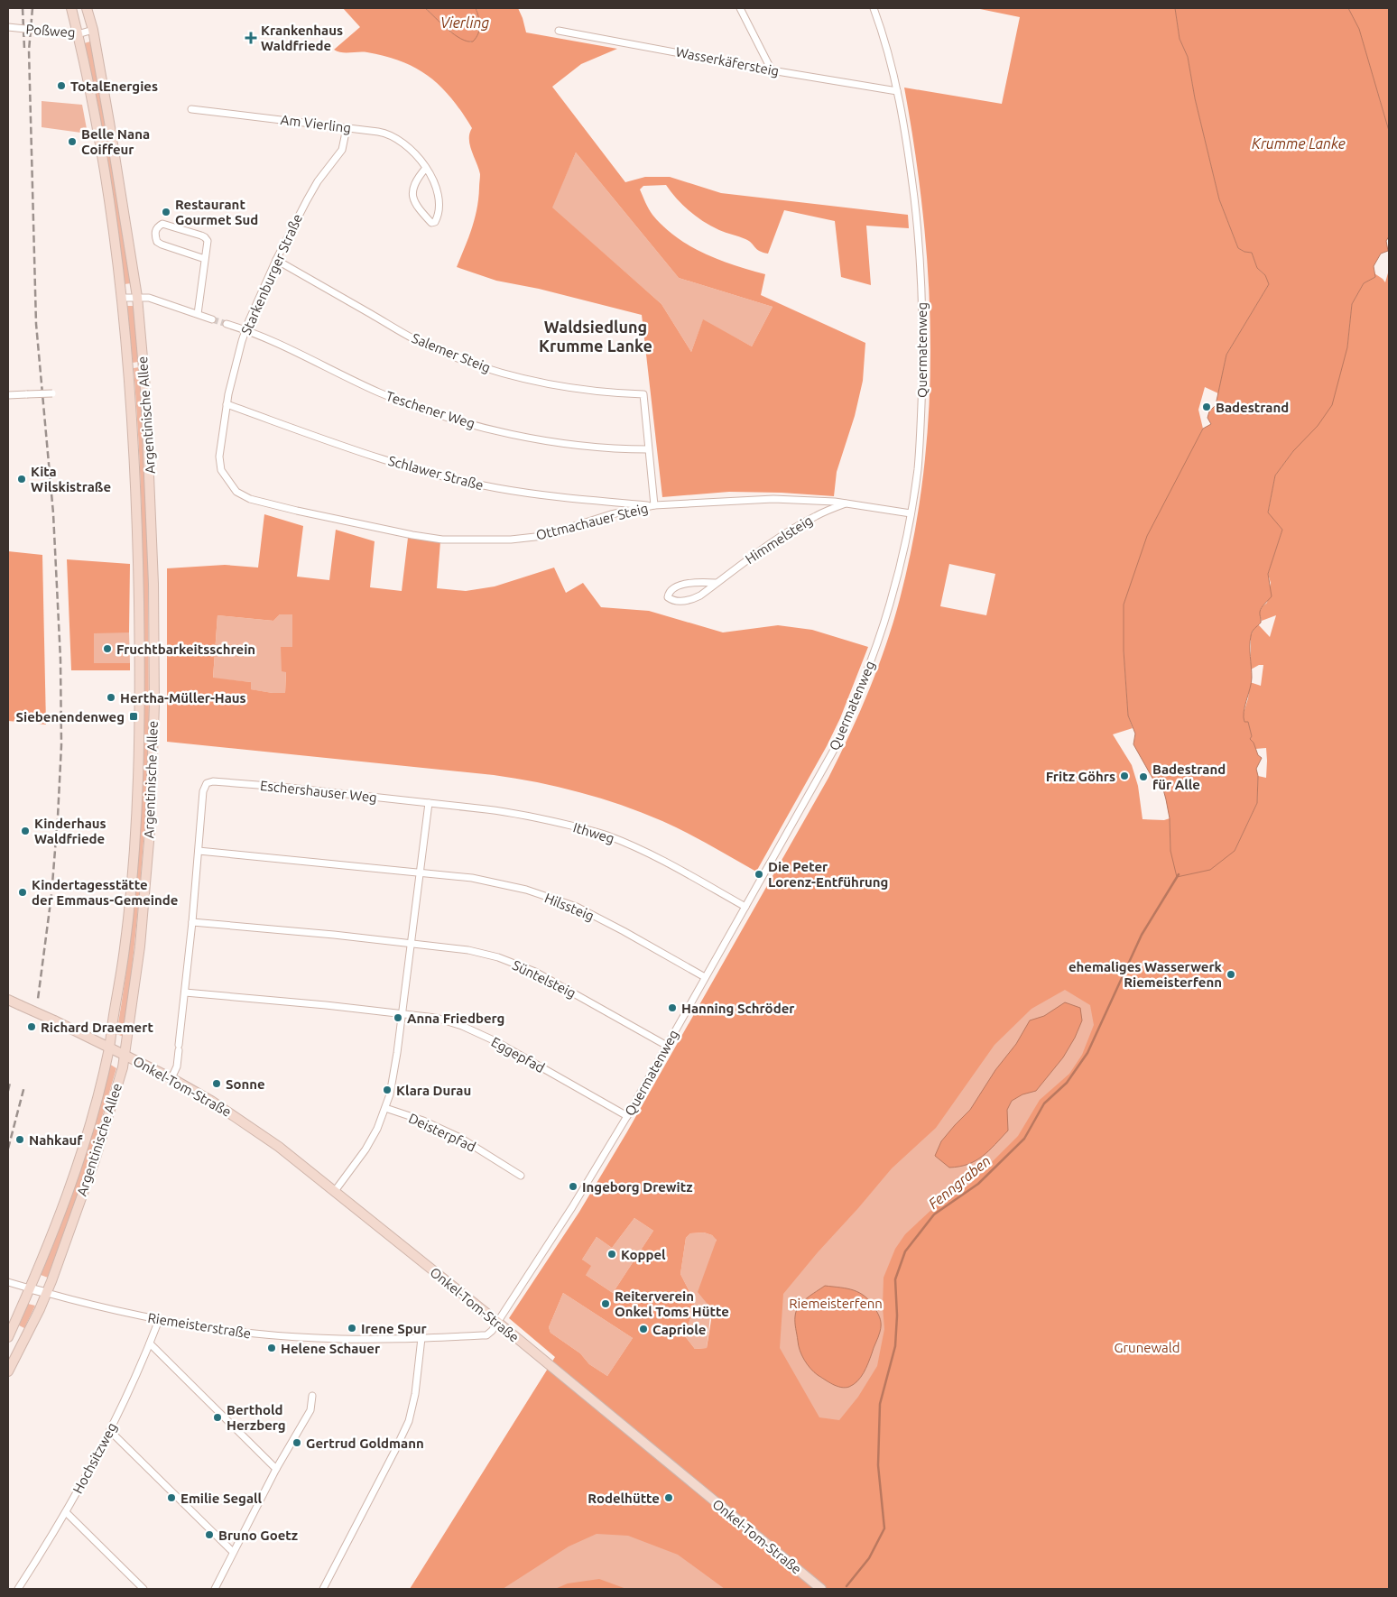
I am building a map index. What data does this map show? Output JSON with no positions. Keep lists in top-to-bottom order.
{
  "streets": {
    "main road": ["Argentinische Allee", "Onkel-Tom-Straße"],
    "street": [
      "Poßweg",
      "Wasserkäfersteig",
      "Am Vierling",
      "Starkenburger Straße",
      "Quermatenweg",
      "Salemer Steig",
      "Teschener Weg",
      "Schlawer Straße",
      "Ottmachauer Steig",
      "Himmelsteig",
      "Eschershauser Weg",
      "Ithweg",
      "Hilssteig",
      "Süntelsteig",
      "Eggepfad",
      "Deisterpfad",
      "Riemeisterstraße",
      "Hochsitzweg"
    ]
  },
  "crossings": [
    ["Poßweg", "Argentinische Allee"],
    ["Wasserkäfersteig", "Quermatenweg"],
    ["Am Vierling", "Starkenburger Straße"],
    ["Starkenburger Straße", "Salemer Steig"],
    ["Starkenburger Straße", "Teschener Weg"],
    ["Starkenburger Straße", "Schlawer Straße"],
    ["Starkenburger Straße", "Ottmachauer Steig"],
    ["Quermatenweg", "Ottmachauer Steig"],
    ["Quermatenweg", "Ithweg"],
    ["Quermatenweg", "Hilssteig"],
    ["Quermatenweg", "Süntelsteig"],
    ["Quermatenweg", "Eggepfad"],
    ["Quermatenweg", "Onkel-Tom-Straße"],
    ["Quermatenweg", "Riemeisterstraße"],
    ["Salemer Steig", "Teschener Weg"],
    ["Argentinische Allee", "Onkel-Tom-Straße"],
    ["Argentinische Allee", "Riemeisterstraße"],
    ["Schlawer Straße", "Ottmachauer Steig"],
    ["Ottmachauer Steig", "Himmelsteig"],
    ["Eschershauser Weg", "Ithweg"],
    ["Eschershauser Weg", "Onkel-Tom-Straße"],
    ["Onkel-Tom-Straße", "Riemeisterstraße"],
    ["Riemeisterstraße", "Hochsitzweg"]
  ],
  "districts": ["Waldsiedlung Krumme Lanke"],
  "water": ["Vierling", "Krumme Lanke", "Fenngraben"],
  "parks": ["Riemeisterfenn", "Grunewald"],
  "places": {
    "health": ["Krankenhaus Waldfriede"],
    "other": [
      "TotalEnergies",
      "Belle Nana Coiffeur",
      "Restaurant Gourmet Sud",
      "Badestrand",
      "Kita Wilskistraße",
      "Fruchtbarkeitsschrein",
      "Hertha-Müller-Haus",
      "Fritz Göhrs",
      "Badestrand für Alle",
      "Kinderhaus Waldfriede",
      "Die Peter Lorenz-Entführung",
      "Kindertagesstätte der Emmaus-Gemeinde",
      "ehemaliges Wasserwerk Riemeisterfenn",
      "Hanning Schröder",
      "Anna Friedberg",
      "Richard Draemert",
      "Sonne",
      "Klara Durau",
      "Nahkauf",
      "Ingeborg Drewitz",
      "Koppel",
      "Reiterverein Onkel Toms Hütte",
      "Irene Spur",
      "Capriole",
      "Helene Schauer",
      "Berthold Herzberg",
      "Gertrud Goldmann",
      "Emilie Segall",
      "Rodelhütte",
      "Bruno Goetz"
    ],
    "transit": ["Siebenendenweg"]
  }
}
